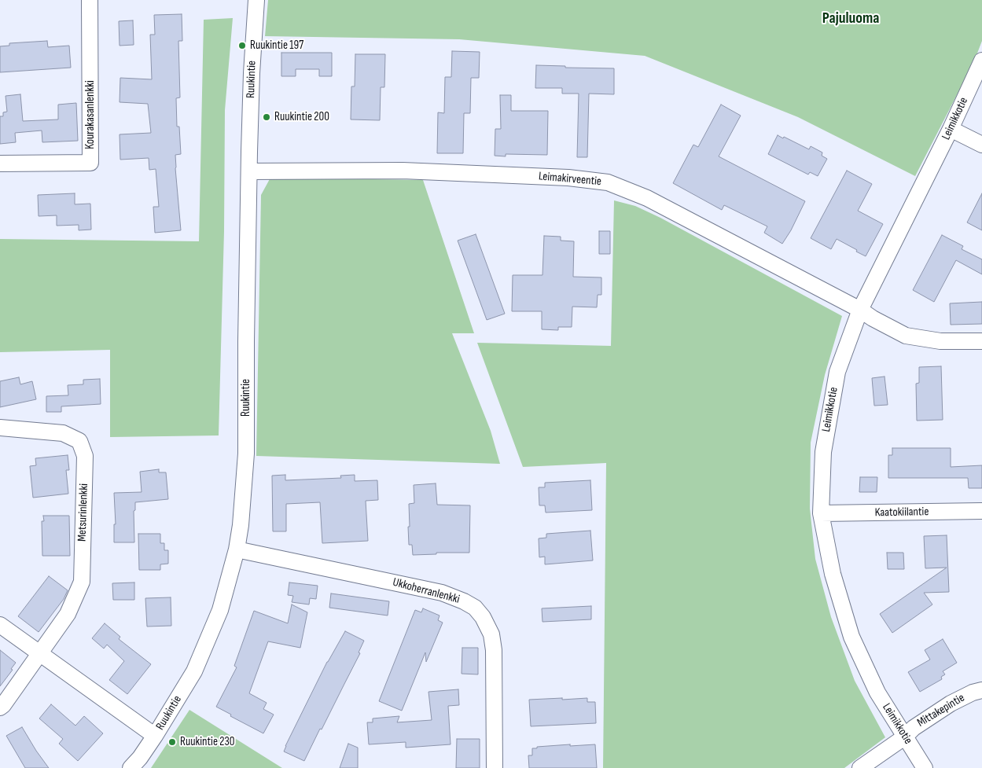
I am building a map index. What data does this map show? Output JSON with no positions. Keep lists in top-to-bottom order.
{
  "streets": {
    "street": [
      "Ruukintie",
      "Kourakasanlenkki",
      "Leimikkotie",
      "Leimakirveentie",
      "Metsurinlenkki",
      "Kaatokiilantie",
      "Ukkoherranlenkki",
      "Mittakepintie"
    ]
  },
  "crossings": [
    ["Ruukintie", "Leimakirveentie"],
    ["Ruukintie", "Ukkoherranlenkki"],
    ["Leimikkotie", "Leimakirveentie"],
    ["Leimikkotie", "Kaatokiilantie"],
    ["Leimikkotie", "Mittakepintie"]
  ],
  "districts": ["Pajuluoma"],
  "places": ["Ruukintie 197", "Ruukintie 200", "Ruukintie 230"]
}
